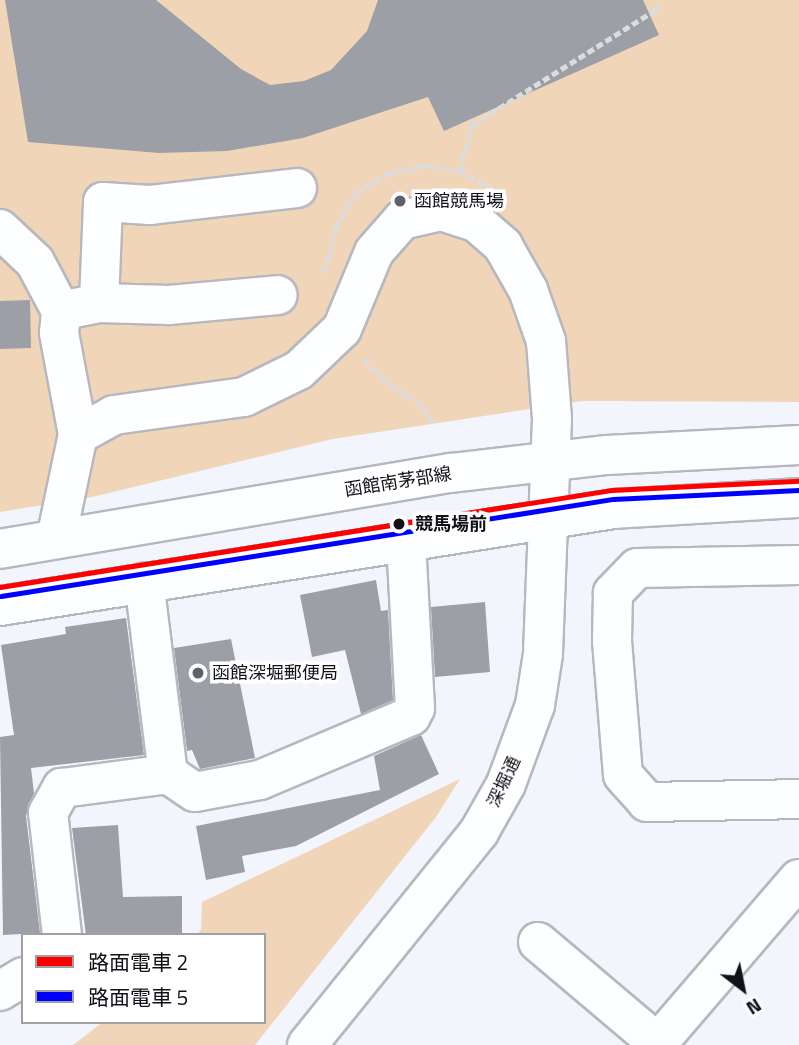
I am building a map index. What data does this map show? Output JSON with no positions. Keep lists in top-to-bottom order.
{
  "streets": {
    "main road": ["函館南茅部線", "深堀通"]
  },
  "crossings": [
    ["函館南茅部線", "深堀通"]
  ],
  "places": ["函館競馬場", "競馬場前", "函館深堀郵便局"],
  "lines": ["tram line 2", "tram line 5"],
  "legend": ["路面電車 2", "路面電車 5"],
  "north": "bottom right"
}
